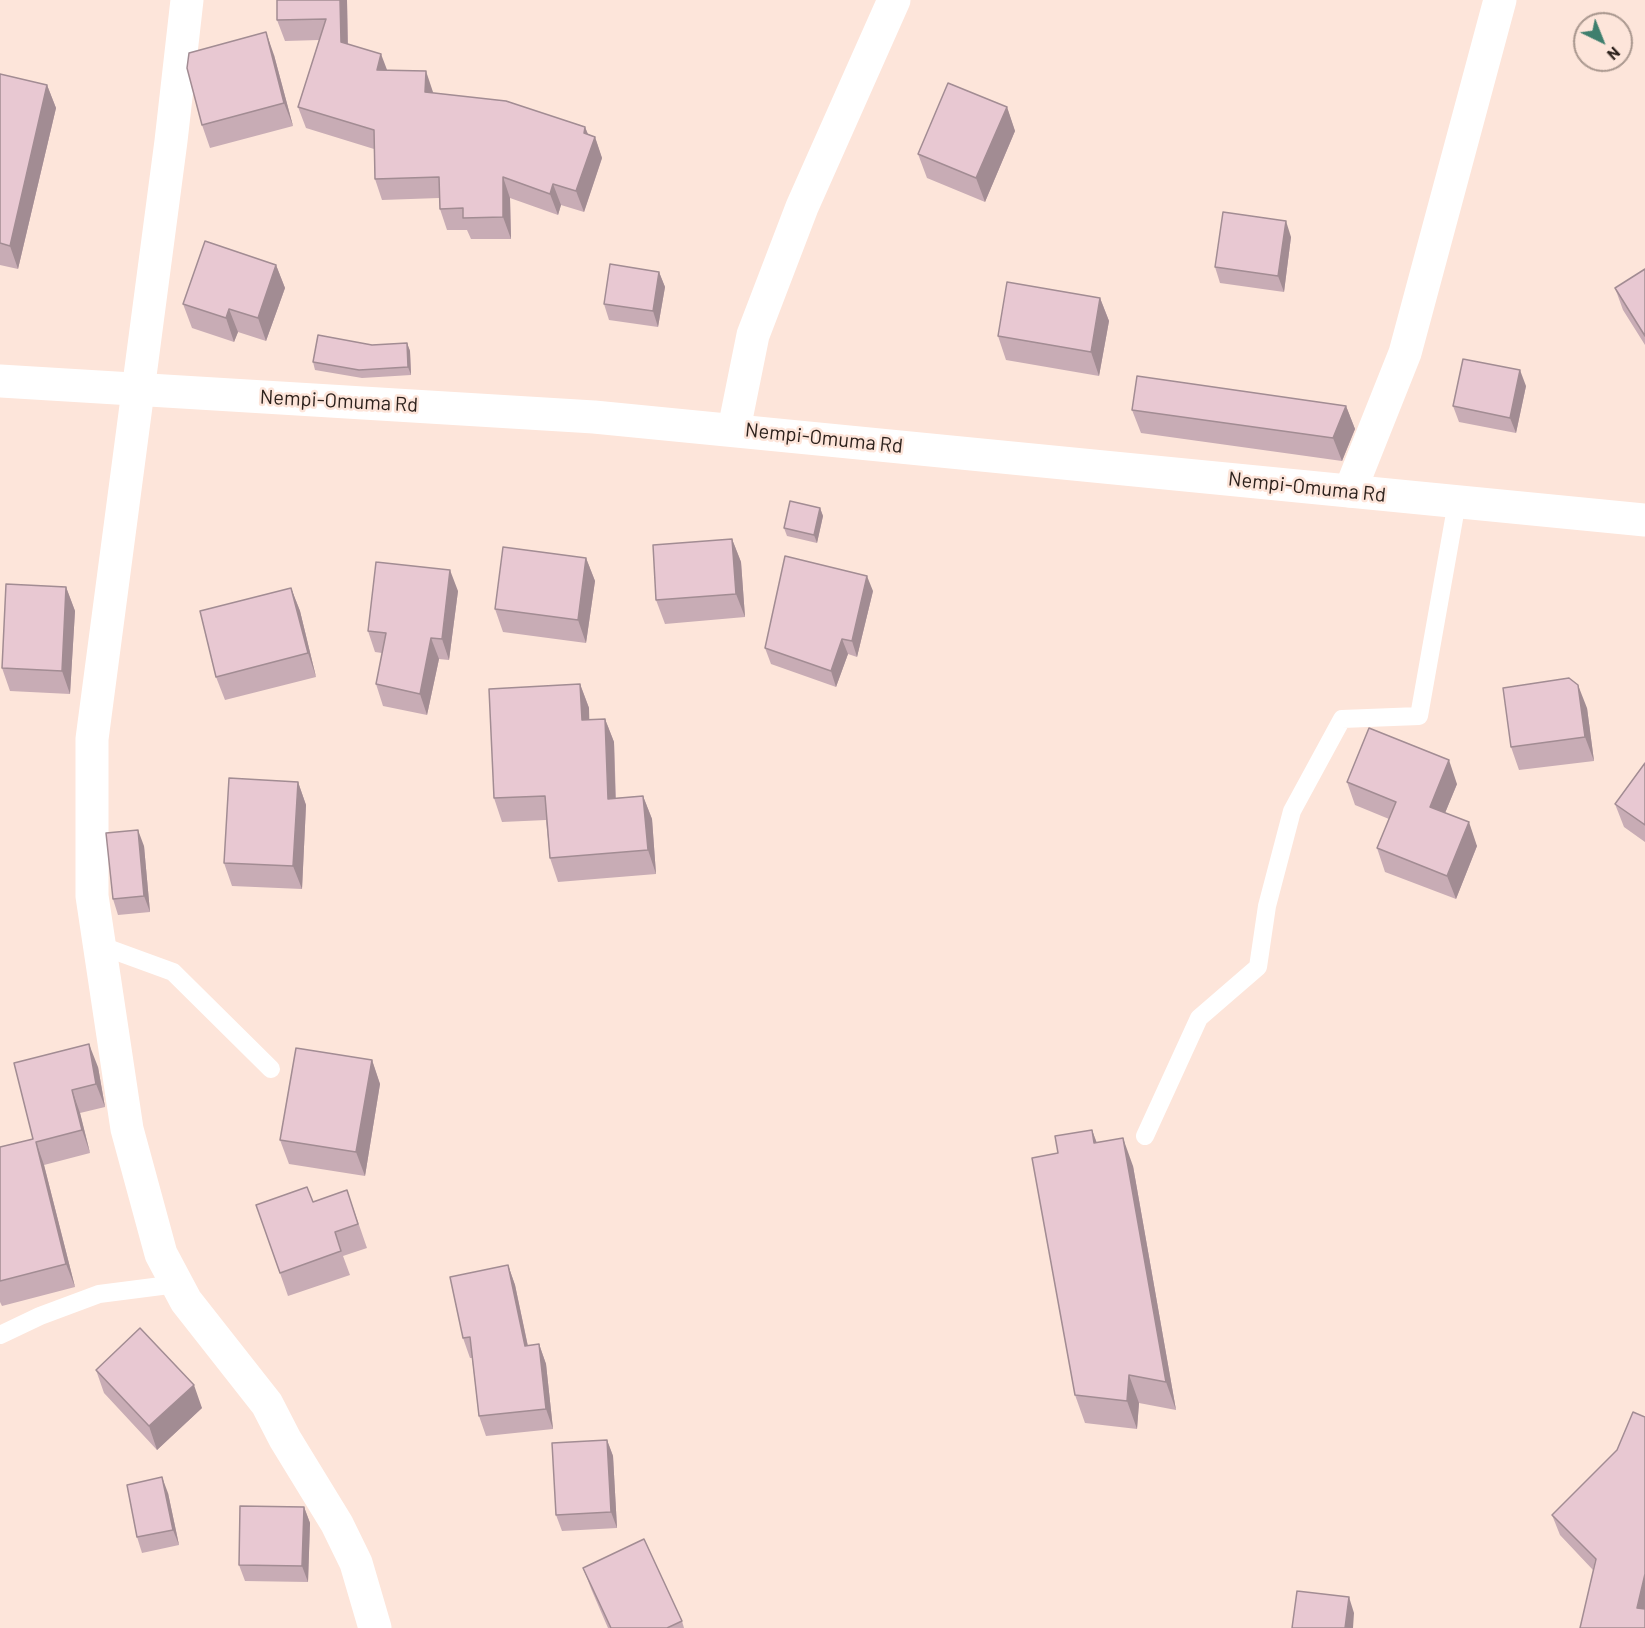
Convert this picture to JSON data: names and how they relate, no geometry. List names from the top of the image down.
{
  "streets": {
    "street": ["Nempi-Omuma Rd"]
  },
  "north": "bottom right"
}
